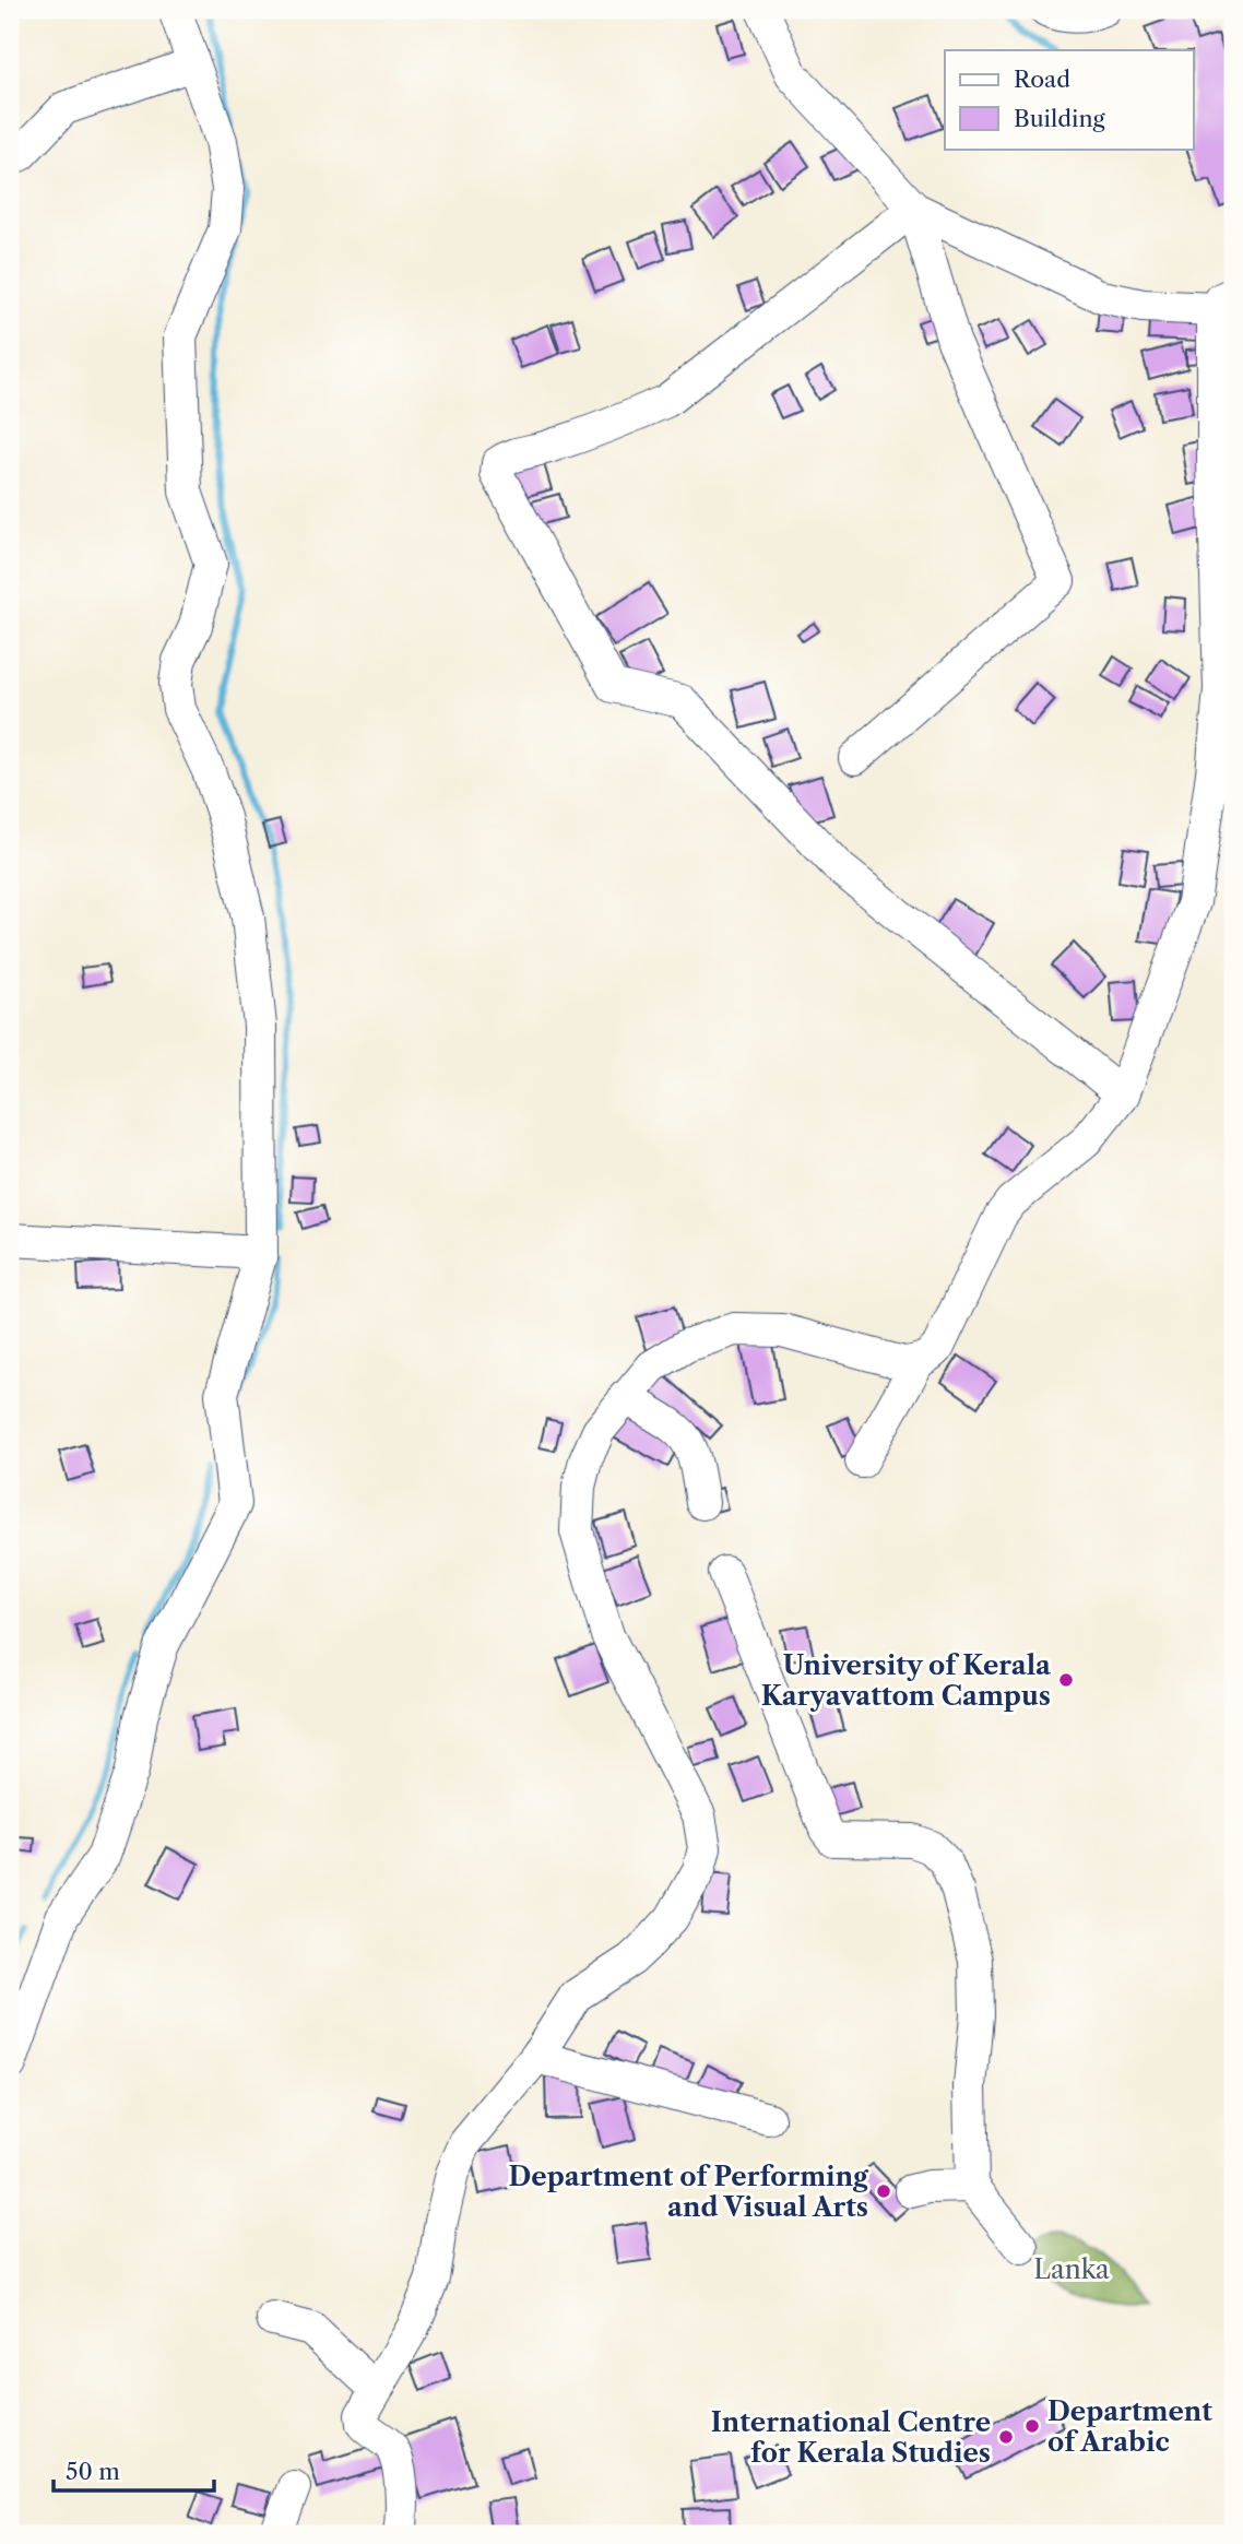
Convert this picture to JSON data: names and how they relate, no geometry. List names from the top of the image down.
{
  "parks": ["Lanka"],
  "places": [
    "University of Kerala Karyavattom Campus",
    "Department of Performing and Visual Arts",
    "Department of Arabic",
    "International Centre for Kerala Studies"
  ],
  "legend": ["Road", "Building"],
  "scale_bar": "50 m"
}
